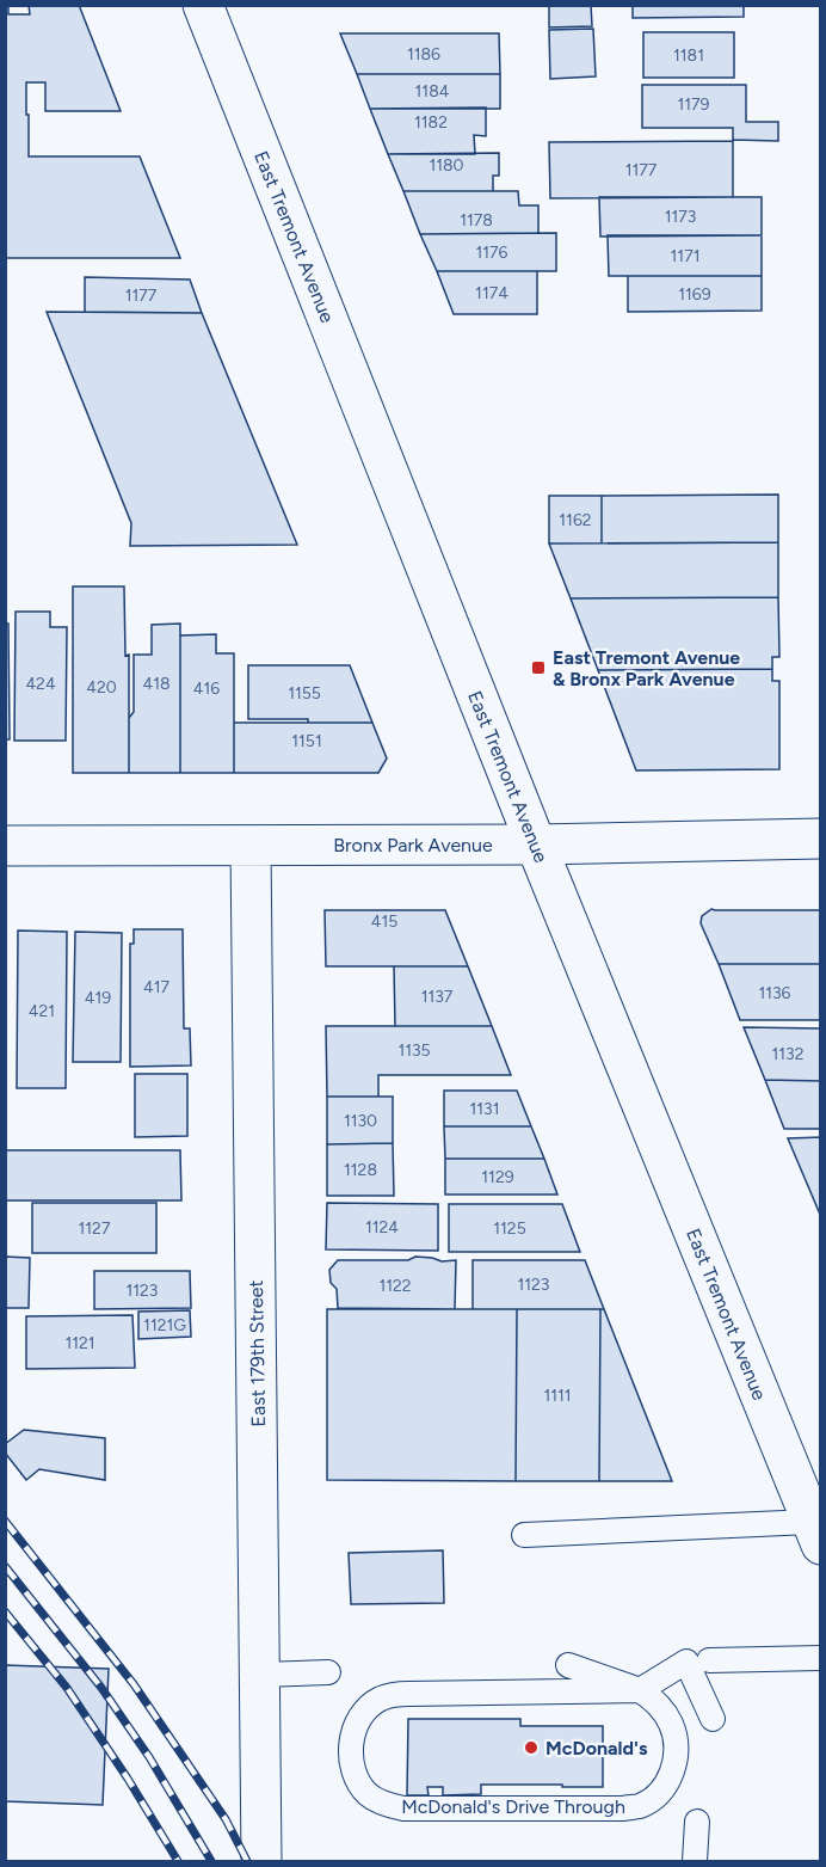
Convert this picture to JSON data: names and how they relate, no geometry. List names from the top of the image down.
{
  "streets": {
    "street": ["East Tremont Avenue", "Bronx Park Avenue", "East 179th Street"],
    "lane": ["McDonald's Drive Through"]
  },
  "crossings": [
    ["East Tremont Avenue", "Bronx Park Avenue"],
    ["Bronx Park Avenue", "East 179th Street"]
  ],
  "places": {
    "transit": ["East Tremont Avenue & Bronx Park Avenue"],
    "other": ["McDonald's"]
  },
  "house_numbers": [
    "1186",
    "1181",
    "1184",
    "1179",
    "1182",
    "1180",
    "1177",
    "1173",
    "1178",
    "1176",
    "1171",
    "1174",
    "1169",
    "1177",
    "1162",
    "424",
    "418",
    "420",
    "416",
    "1155",
    "1151",
    "415",
    "417",
    "1136",
    "1137",
    "419",
    "421",
    "1135",
    "1132",
    "1131",
    "1130",
    "1128",
    "1129",
    "1124",
    "1127",
    "1125",
    "1123",
    "1122",
    "1123",
    "1121G",
    "1121",
    "1111"
  ]
}
